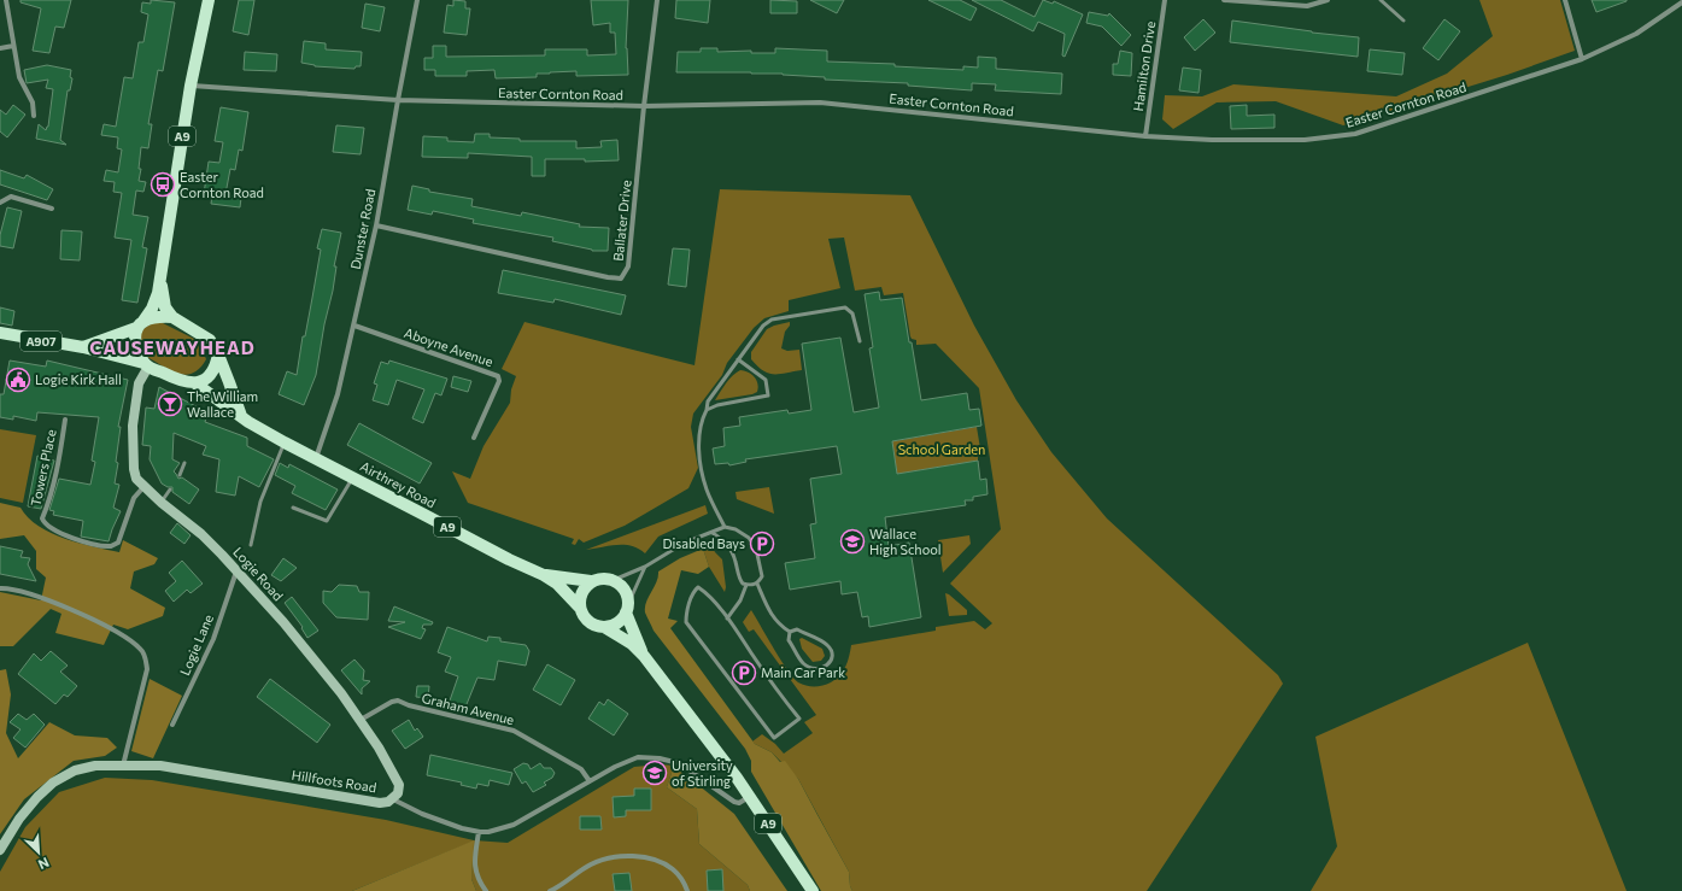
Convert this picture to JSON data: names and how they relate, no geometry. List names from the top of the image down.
{
  "streets": {
    "main road": [
      "A9",
      "A907",
      "Airthrey Road",
      "Logie Road",
      "Hillfoots Road"
    ],
    "street": [
      "Hamilton Drive",
      "Easter Cornton Road",
      "Ballater Drive",
      "Dunster Road",
      "Aboyne Avenue",
      "Towers Place",
      "Logie Lane",
      "Graham Avenue"
    ]
  },
  "crossings": [
    ["Hamilton Drive", "Easter Cornton Road"],
    ["Easter Cornton Road", "A9"],
    ["Easter Cornton Road", "Ballater Drive"],
    ["Easter Cornton Road", "Dunster Road"],
    ["A9", "A907"],
    ["A9", "Airthrey Road"],
    ["A9", "Logie Road"],
    ["A9", "Hillfoots Road"],
    ["Ballater Drive", "Dunster Road"],
    ["Dunster Road", "Aboyne Avenue"],
    ["Dunster Road", "Airthrey Road"],
    ["A907", "Airthrey Road"],
    ["A907", "Logie Road"],
    ["Towers Place", "Logie Road"],
    ["Airthrey Road", "Logie Road"],
    ["Logie Road", "Logie Lane"],
    ["Logie Road", "Graham Avenue"],
    ["Logie Road", "Hillfoots Road"],
    ["Graham Avenue", "Hillfoots Road"]
  ],
  "districts": ["CAUSEWAYHEAD"],
  "parks": ["School Garden"],
  "places": {
    "bus stop": ["Easter Cornton Road"],
    "public building": ["Logie Kirk Hall"],
    "bar": ["The William Wallace"],
    "school or university": ["Wallace High School", "University of Stirling"],
    "parking": ["Disabled Bays", "Main Car Park"]
  },
  "north": "bottom right"
}
